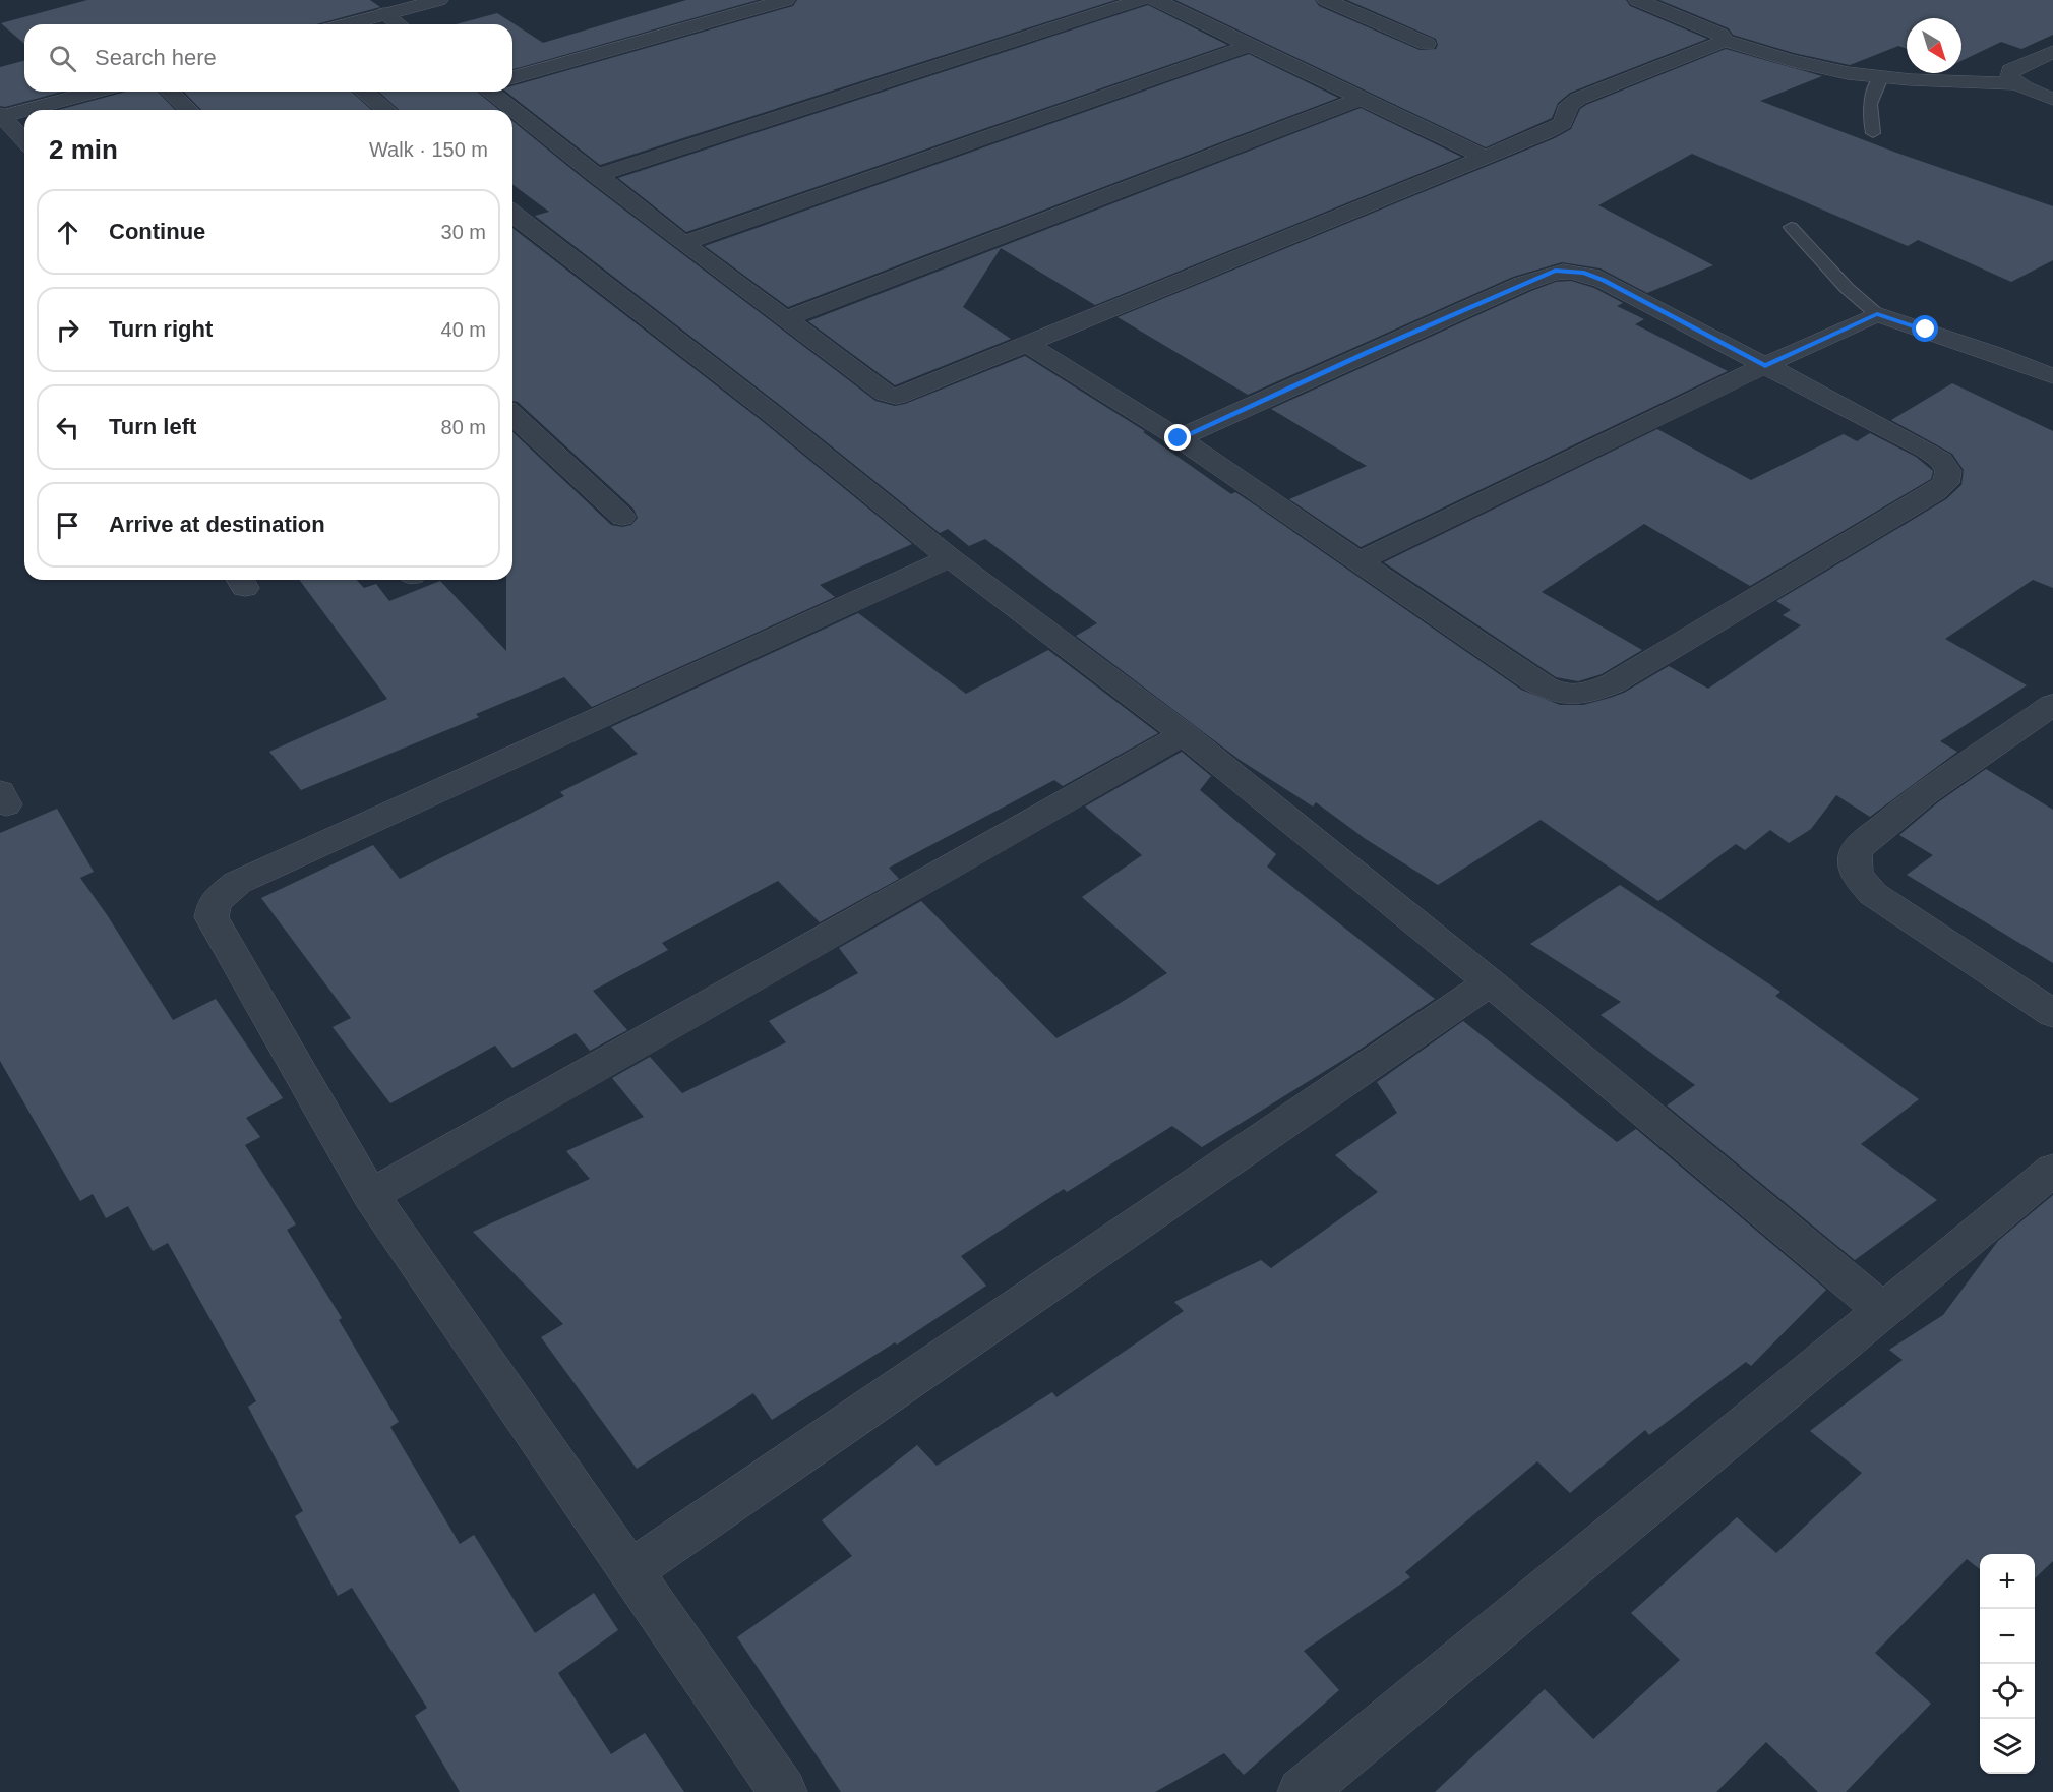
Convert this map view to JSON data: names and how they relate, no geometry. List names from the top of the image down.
{
  "north": "bottom right",
  "page": {
    "search": "Search here",
    "heading": ["2 min", "Walk · 150 m"],
    "list": [
      ["Continue", "30 m"],
      ["Turn right", "40 m"],
      ["Turn left", "80 m"],
      "Arrive at destination"
    ],
    "map_buttons": ["+", "−"]
  }
}
